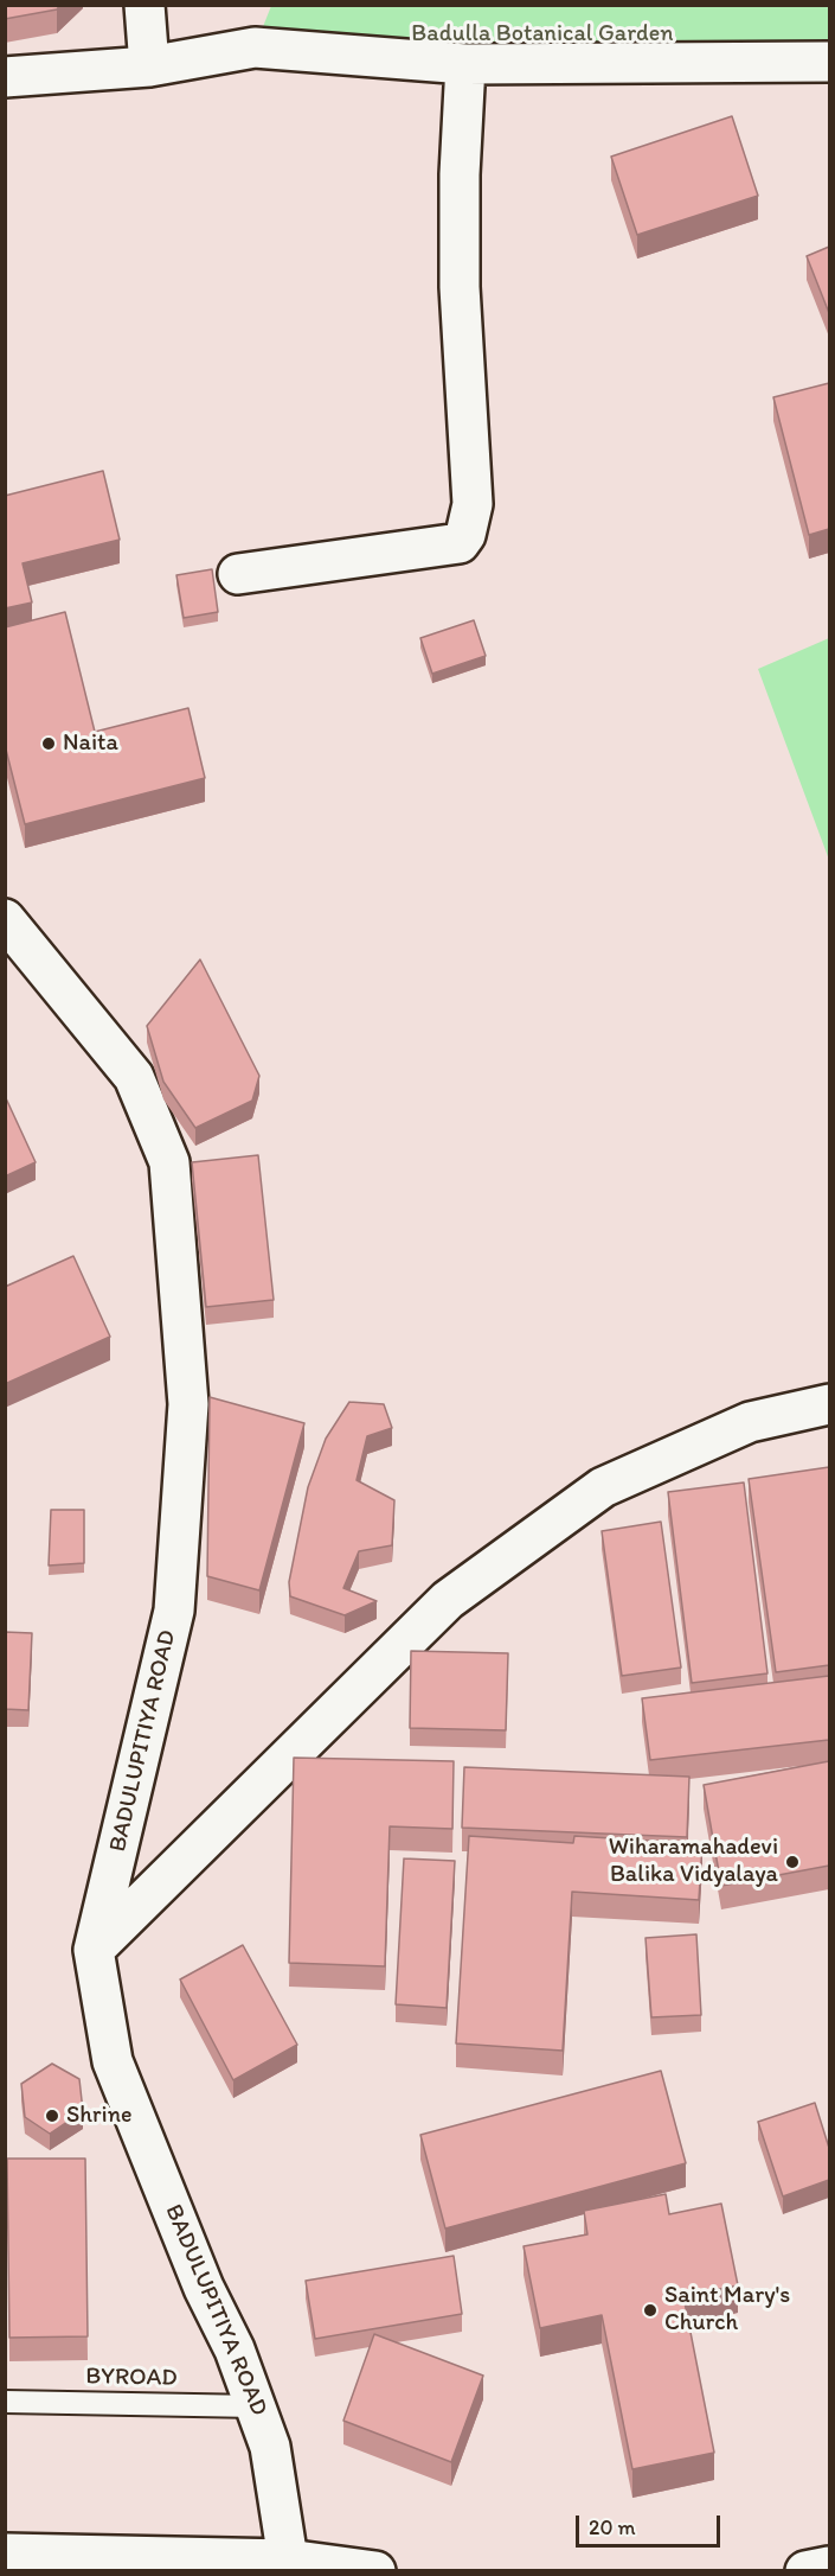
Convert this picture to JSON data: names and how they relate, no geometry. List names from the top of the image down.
{
  "streets": {
    "street": ["BADULUPITIYA ROAD"],
    "lane": ["BYROAD"]
  },
  "crossings": [
    ["BADULUPITIYA ROAD", "BYROAD"]
  ],
  "parks": ["Badulla Botanical Garden"],
  "places": [
    "Naita",
    "Wiharamahadevi Balika Vidyalaya",
    "Shrine",
    "Saint Mary's Church"
  ],
  "scale_bar": "20 m"
}
